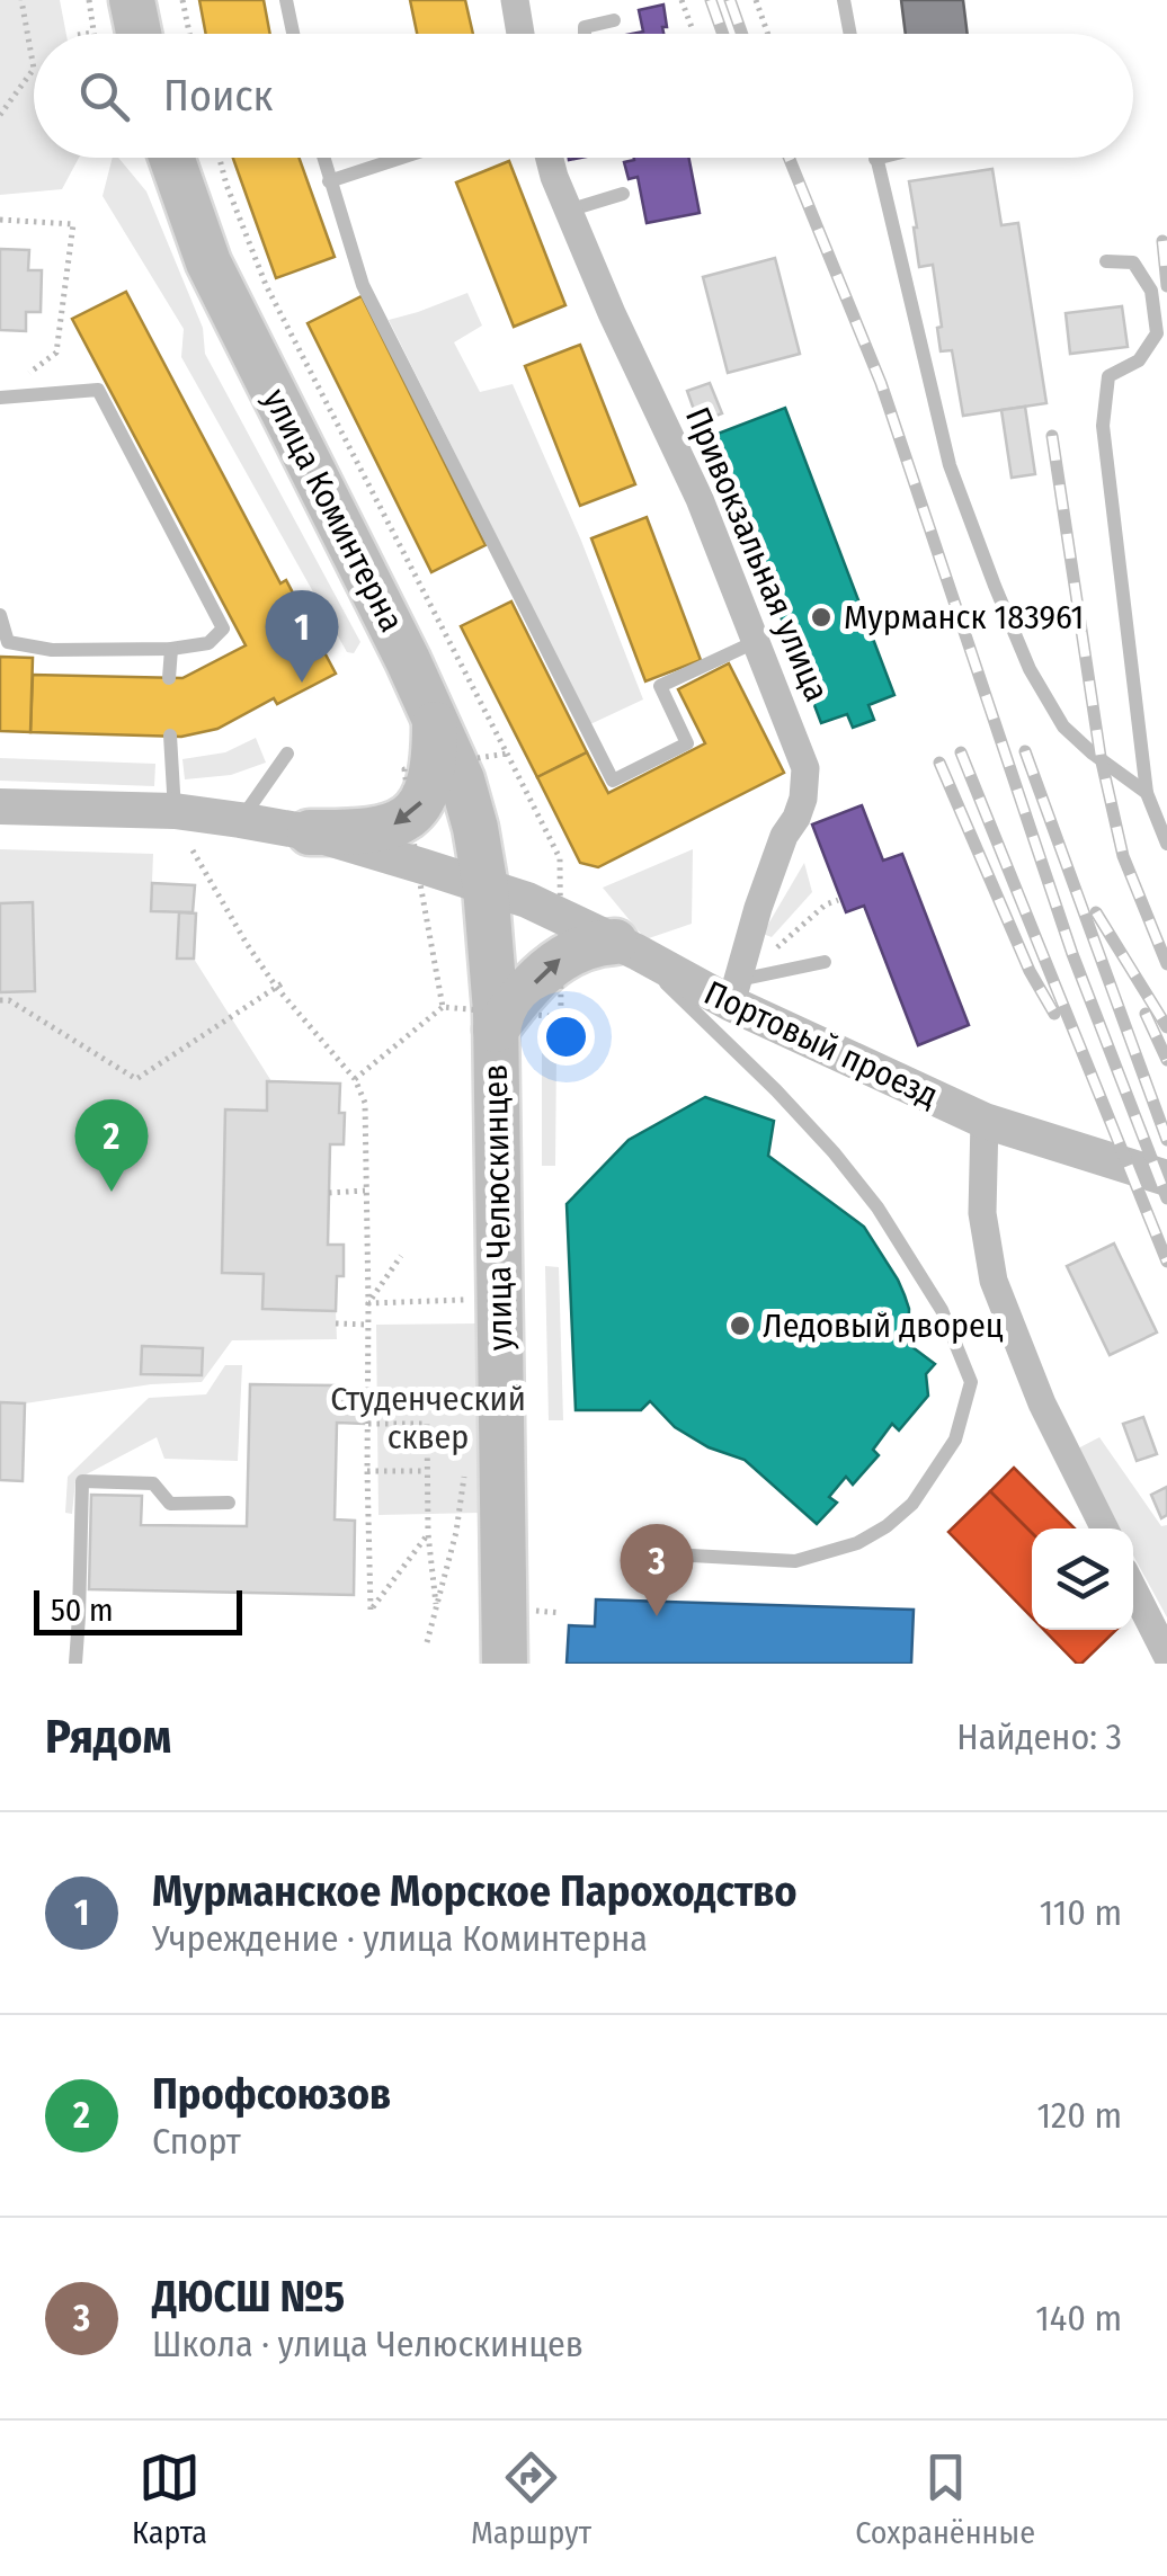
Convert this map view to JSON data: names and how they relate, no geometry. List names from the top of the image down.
{
  "streets": {
    "main road": ["улица Коминтерна", "улица Челюскинцев"],
    "street": ["Привокзальная улица", "Портовый проезд"]
  },
  "crossings": [
    ["улица Коминтерна", "Портовый проезд"],
    ["улица Коминтерна", "улица Челюскинцев"],
    ["Привокзальная улица", "Портовый проезд"],
    ["Портовый проезд", "улица Челюскинцев"]
  ],
  "parks": ["Студенческий сквер"],
  "places": ["Мурманск 183961", "Ледовый дворец"],
  "scale_bar": "50 m",
  "page": {
    "search": "Поиск",
    "pins": ["1", "2", "3"],
    "scale": "50 m",
    "heading": ["Рядом", "Найдено: 3"],
    "list": [
      {
        "mark": "1",
        "name": "Мурманское Морское Пароходство",
        "note": "Учреждение · улица Коминтерна",
        "value": "110 m"
      },
      {
        "mark": "2",
        "name": "Профсоюзов",
        "note": "Спорт",
        "value": "120 m"
      },
      {
        "mark": "3",
        "name": "ДЮСШ №5",
        "note": "Школа · улица Челюскинцев",
        "value": "140 m"
      }
    ],
    "nav": ["Карта", "Маршрут", "Сохранённые"]
  }
}
